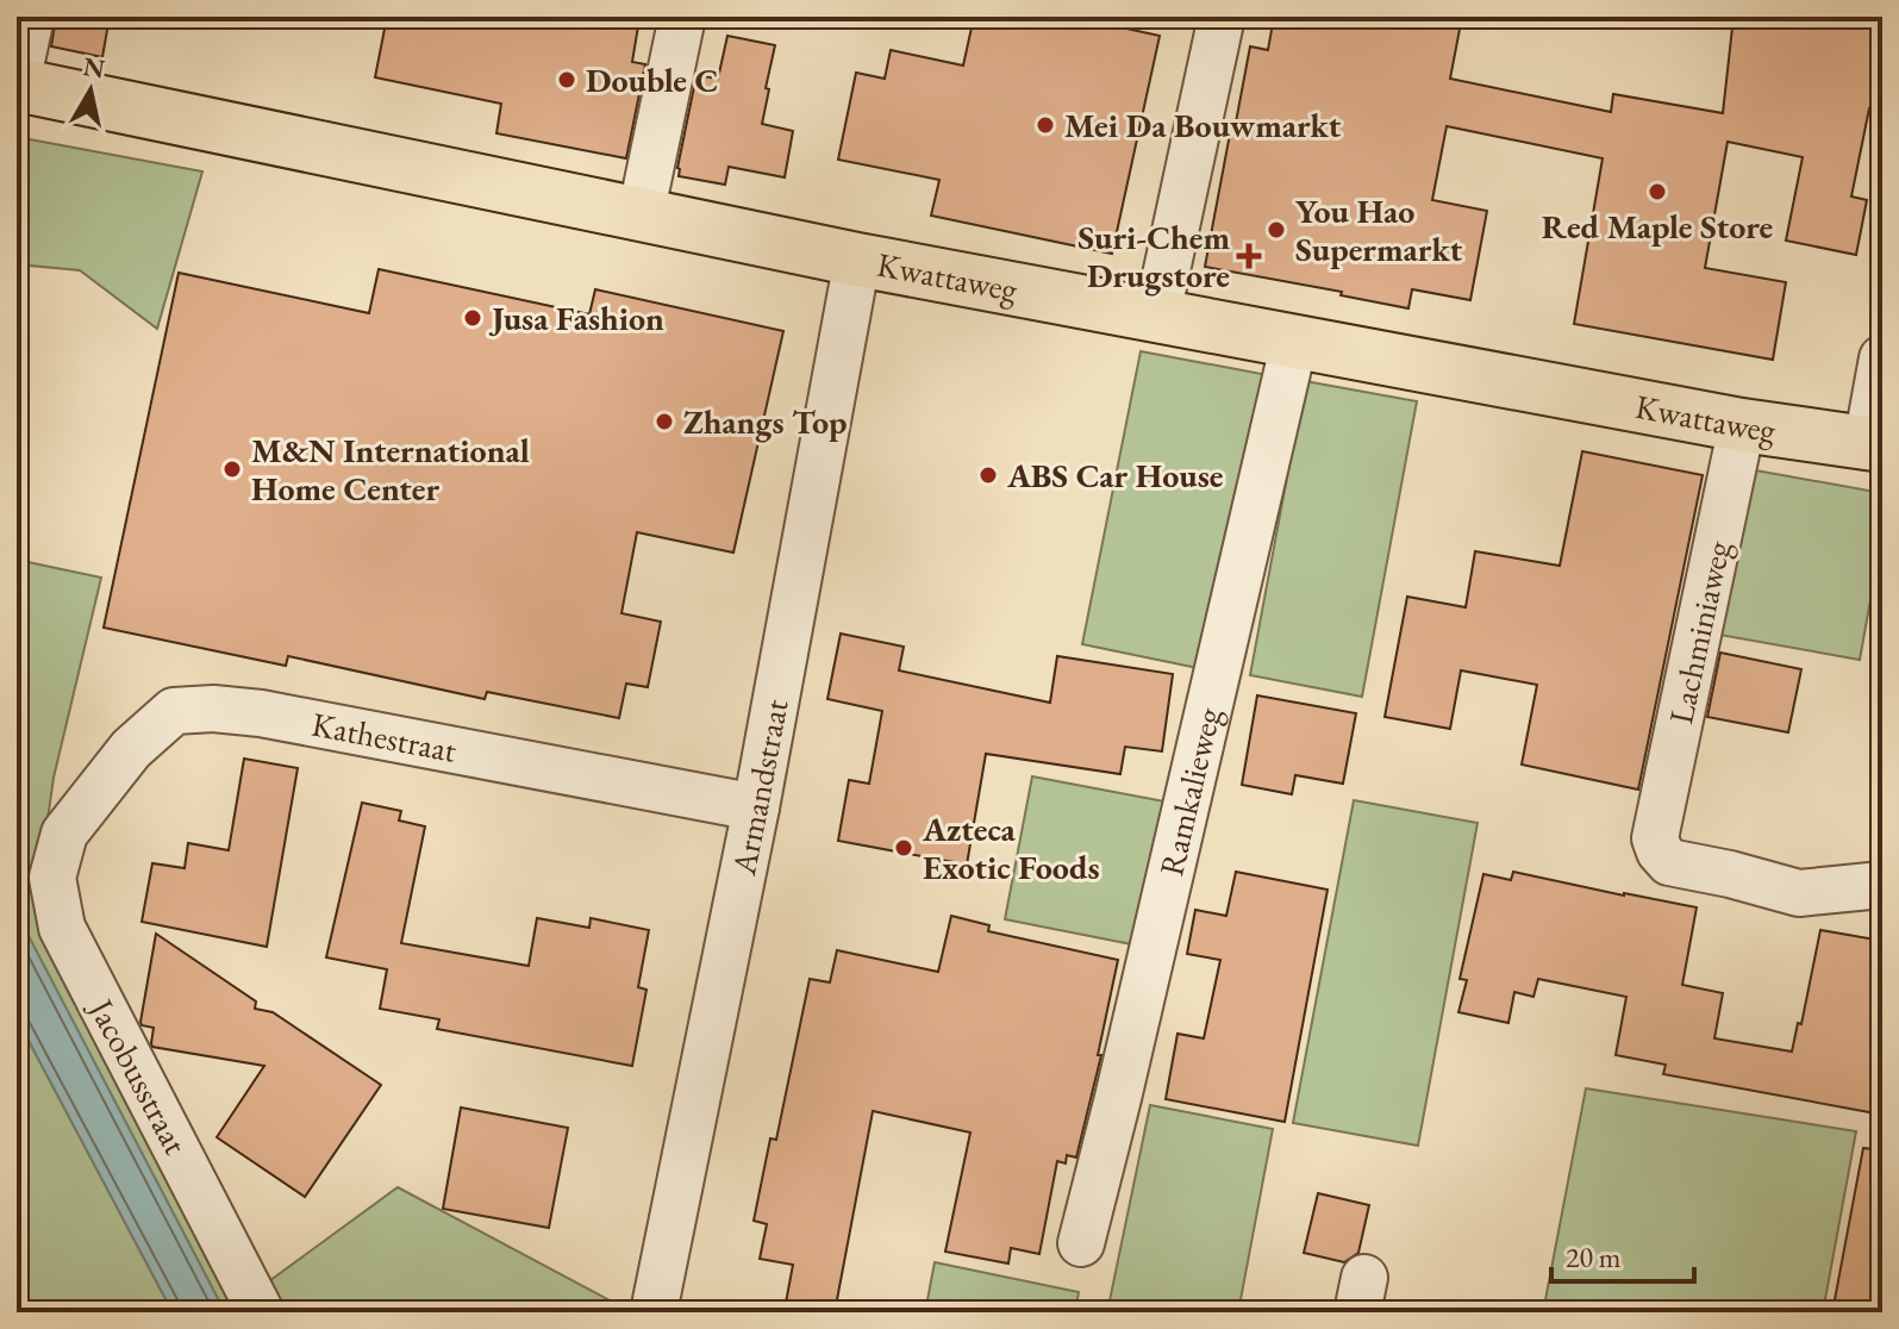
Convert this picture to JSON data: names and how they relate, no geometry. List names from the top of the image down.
{
  "streets": {
    "main road": ["Kwattaweg"],
    "street": [
      "Lachminiaweg",
      "Kathestraat",
      "Armandstraat",
      "Ramkalieweg",
      "Jacobusstraat"
    ]
  },
  "crossings": [
    ["Kwattaweg", "Lachminiaweg"],
    ["Kwattaweg", "Armandstraat"],
    ["Kwattaweg", "Ramkalieweg"],
    ["Kathestraat", "Armandstraat"],
    ["Kathestraat", "Jacobusstraat"]
  ],
  "places": {
    "other": [
      "Double C",
      "Mei Da Bouwmarkt",
      "Red Maple Store",
      "You Hao Supermarkt",
      "Jusa Fashion",
      "Zhangs Top",
      "M&N International Home Center",
      "ABS Car House",
      "Azteca Exotic Foods"
    ],
    "health": ["Suri-Chem Drugstore"]
  },
  "scale_bar": "20 m",
  "north": "top"
}
